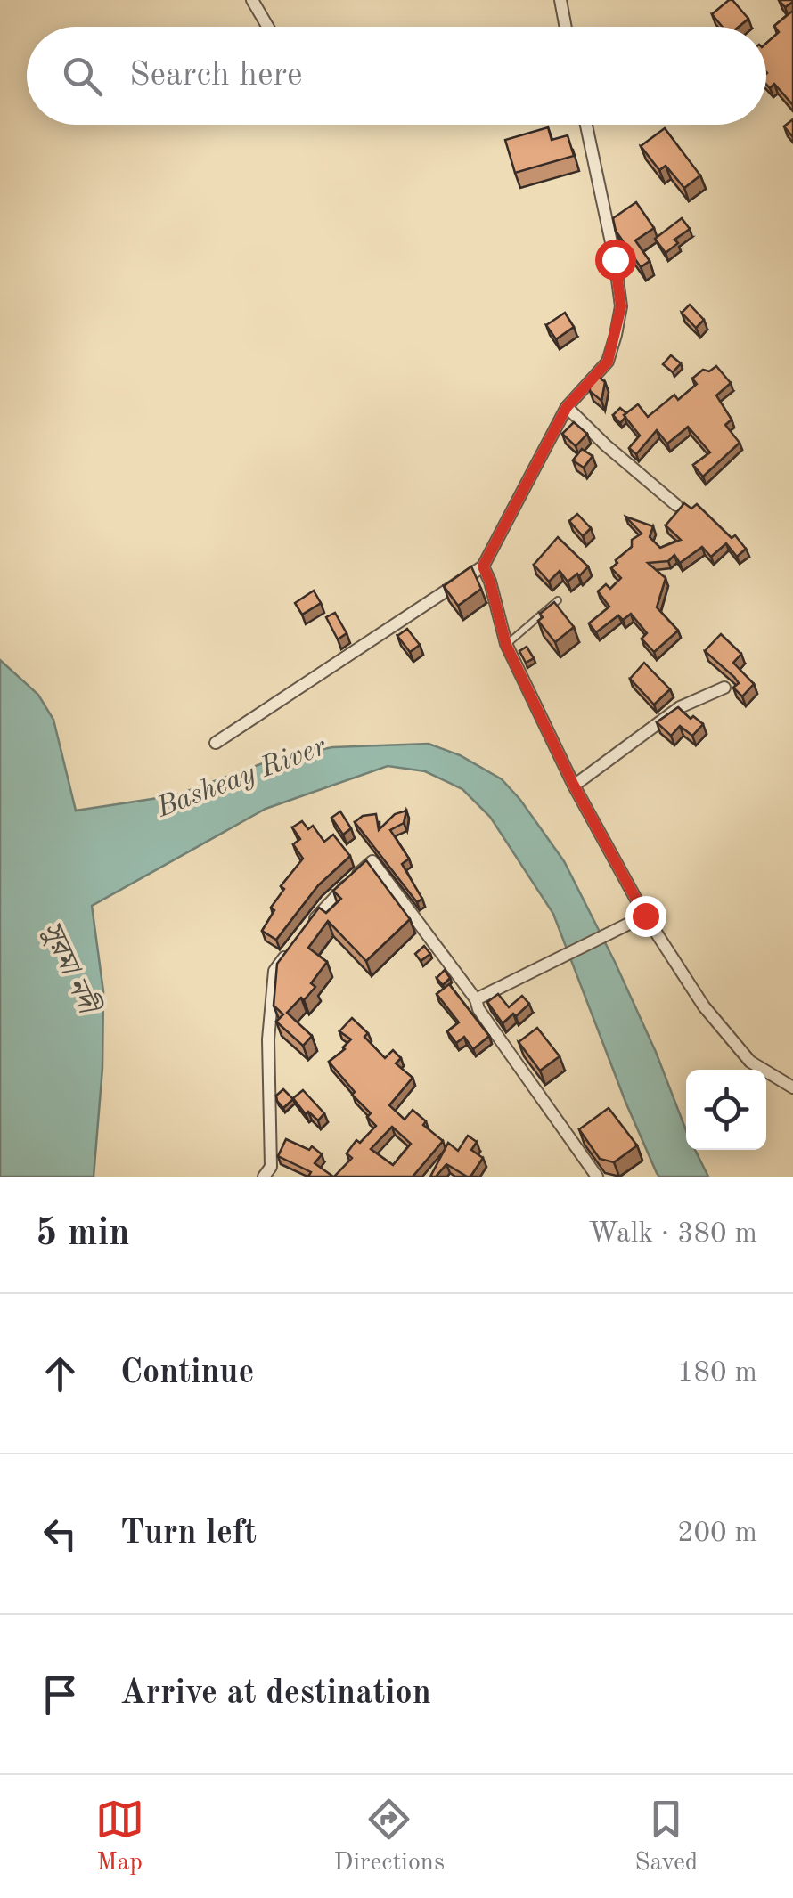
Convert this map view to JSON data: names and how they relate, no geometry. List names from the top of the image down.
{
  "water": ["Basheay River", "সুরমা নদী"],
  "page": {
    "search": "Search here",
    "heading": ["5 min", "Walk · 380 m"],
    "list": [
      ["Continue", "180 m"],
      ["Turn left", "200 m"],
      "Arrive at destination"
    ],
    "nav": ["Map", "Directions", "Saved"]
  }
}
